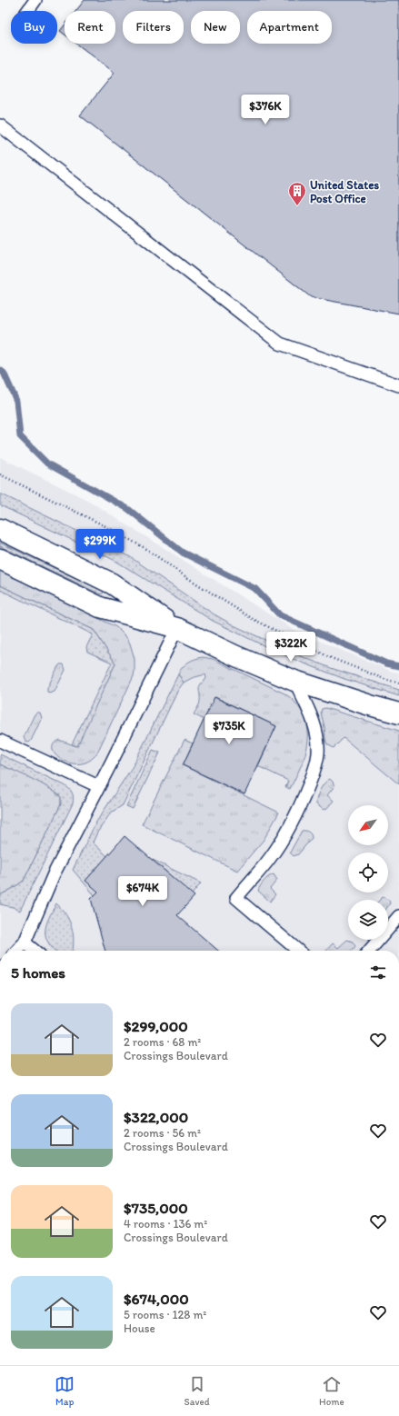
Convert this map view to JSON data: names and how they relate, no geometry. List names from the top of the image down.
{
  "places": {
    "building": ["United States Post Office"]
  },
  "north": "bottom left",
  "page": {
    "chip": [
      "Buy",
      "Rent",
      "Filters",
      "New",
      "Apartment"
    ],
    "price": [
      "$376K",
      "$299K",
      "$322K",
      "$735K",
      "$674K"
    ],
    "heading": "5 homes",
    "list": [
      {
        "name": "$299,000",
        "note": "2 rooms · 68 m² · Crossings Boulevard"
      },
      {
        "name": "$322,000",
        "note": "2 rooms · 56 m² · Crossings Boulevard"
      },
      {
        "name": "$735,000",
        "note": "4 rooms · 136 m² · Crossings Boulevard"
      },
      {
        "name": "$674,000",
        "note": "5 rooms · 128 m² · House"
      }
    ],
    "tabs": ["Map", "Saved", "Home"]
  }
}
